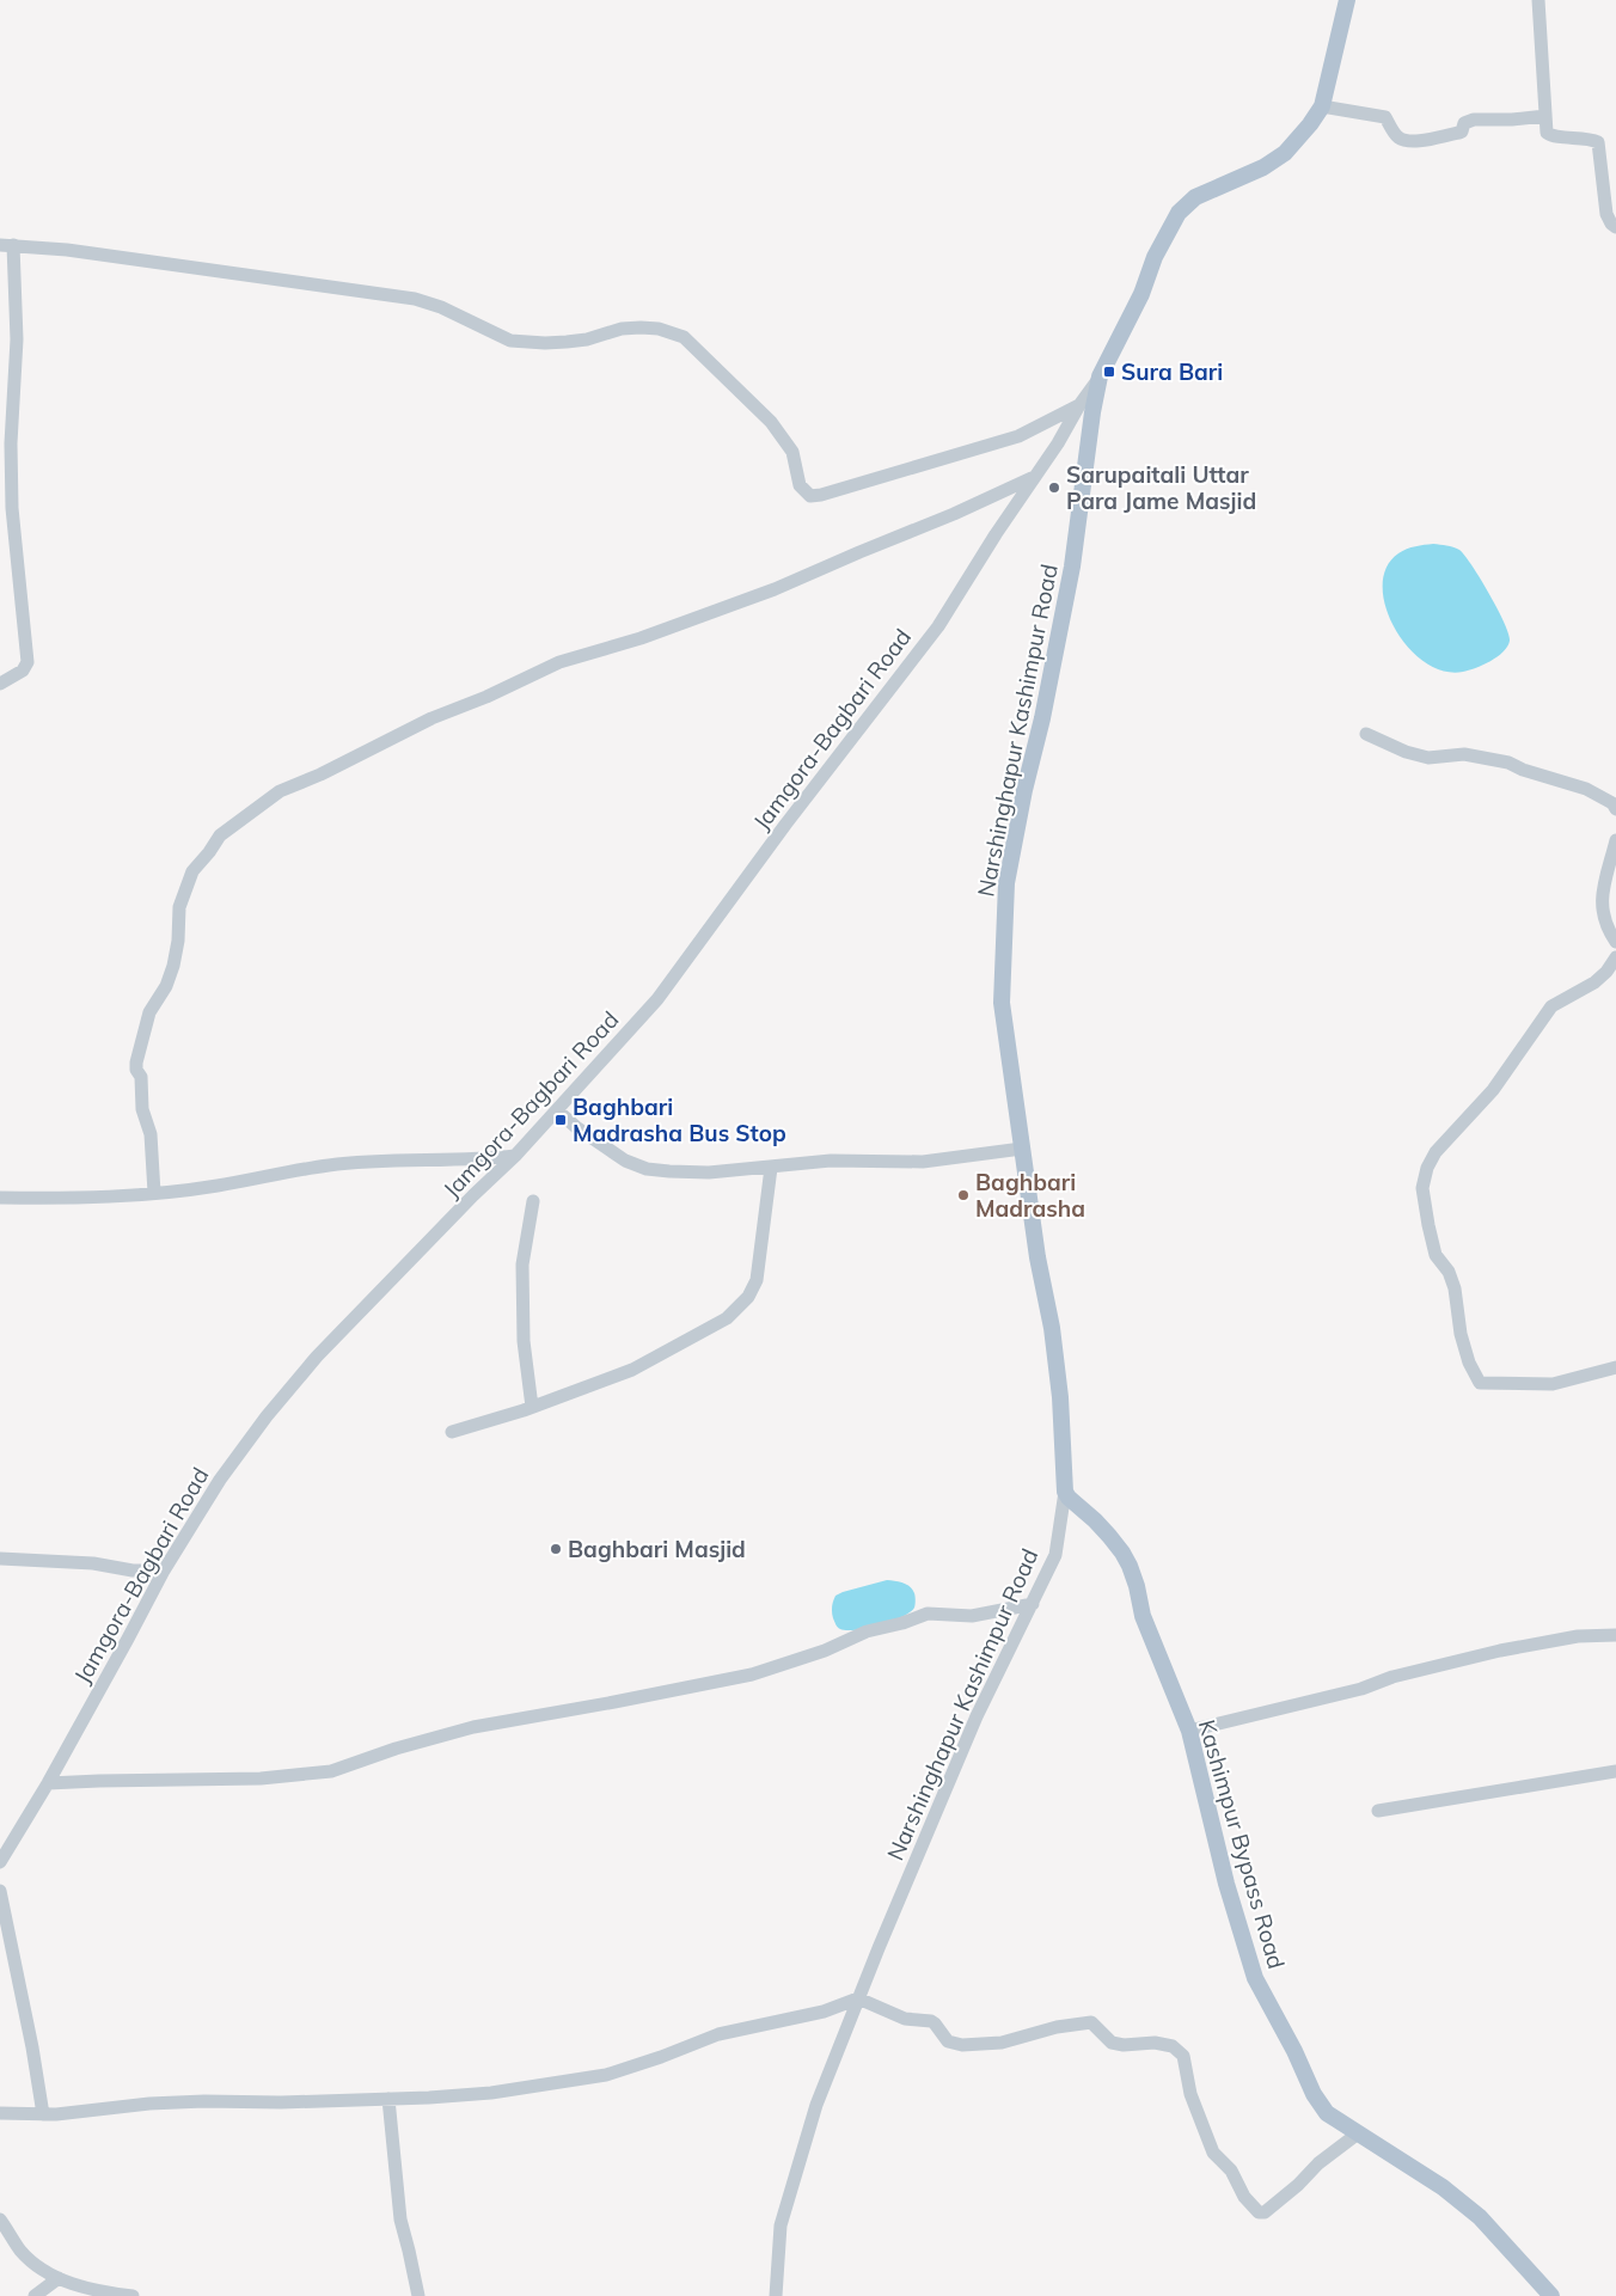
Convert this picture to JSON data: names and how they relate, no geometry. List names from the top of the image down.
{
  "streets": {
    "main road": ["Narshinghapur Kashimpur Road", "Kashimpur Bypass Road"],
    "street": ["Jamgora-Bagbari Road"]
  },
  "crossings": [
    ["Jamgora-Bagbari Road", "Narshinghapur Kashimpur Road"],
    ["Narshinghapur Kashimpur Road", "Kashimpur Bypass Road"]
  ],
  "places": {
    "transit": ["Sura Bari", "Baghbari Madrasha Bus Stop"],
    "other": ["Sarupaitali Uttar Para Jame Masjid", "Baghbari Madrasha", "Baghbari Masjid"]
  }
}
